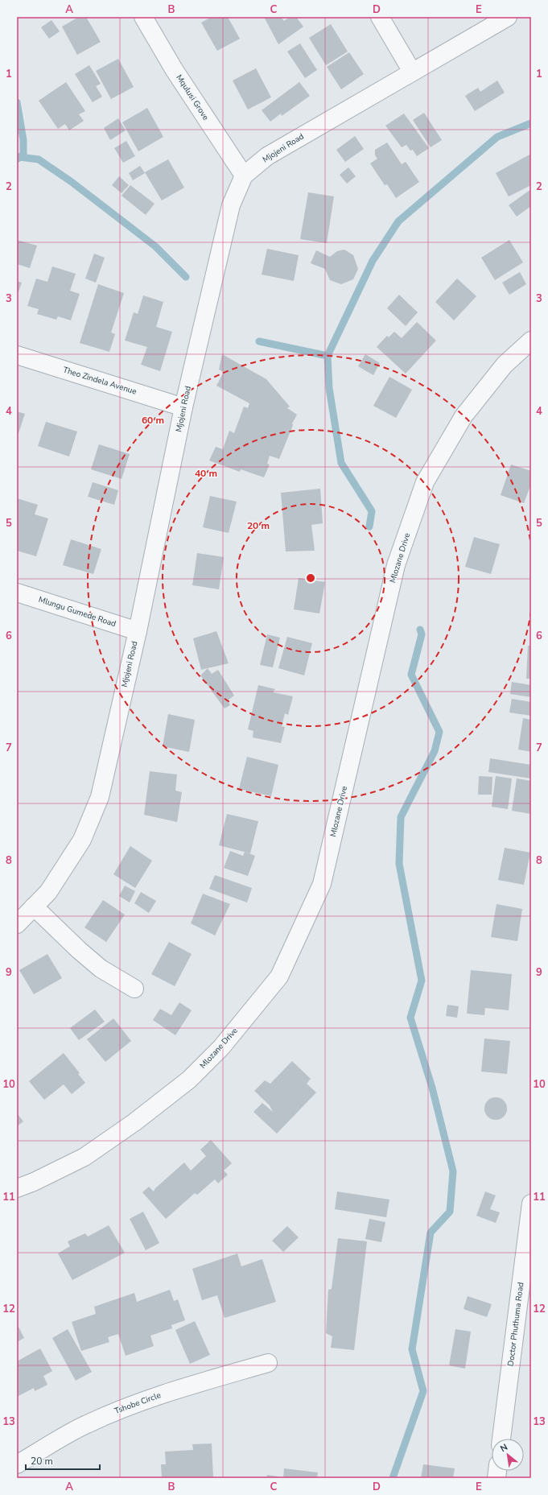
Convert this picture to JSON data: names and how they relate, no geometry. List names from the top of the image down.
{
  "streets": {
    "street": [
      "Mqulusi Grove",
      "Mjojeni Road",
      "Theo Zindela Avenue",
      "Mlozane Drive",
      "Mlungu Gumede Road",
      "Doctor Phuthuma Road",
      "Tshobe Circle"
    ]
  },
  "crossings": [
    ["Mqulusi Grove", "Mjojeni Road"],
    ["Mjojeni Road", "Theo Zindela Avenue"],
    ["Mjojeni Road", "Mlungu Gumede Road"]
  ],
  "scale_bar": "20 m",
  "north": "top left",
  "grid": {
    "columns": [
      "A",
      "B",
      "C",
      "D",
      "E"
    ],
    "rows": [
      "1",
      "2",
      "3",
      "4",
      "5",
      "6",
      "7",
      "8",
      "9",
      "10",
      "11",
      "12",
      "13"
    ]
  },
  "rings": ["60 m", "40 m", "20 m"]
}
